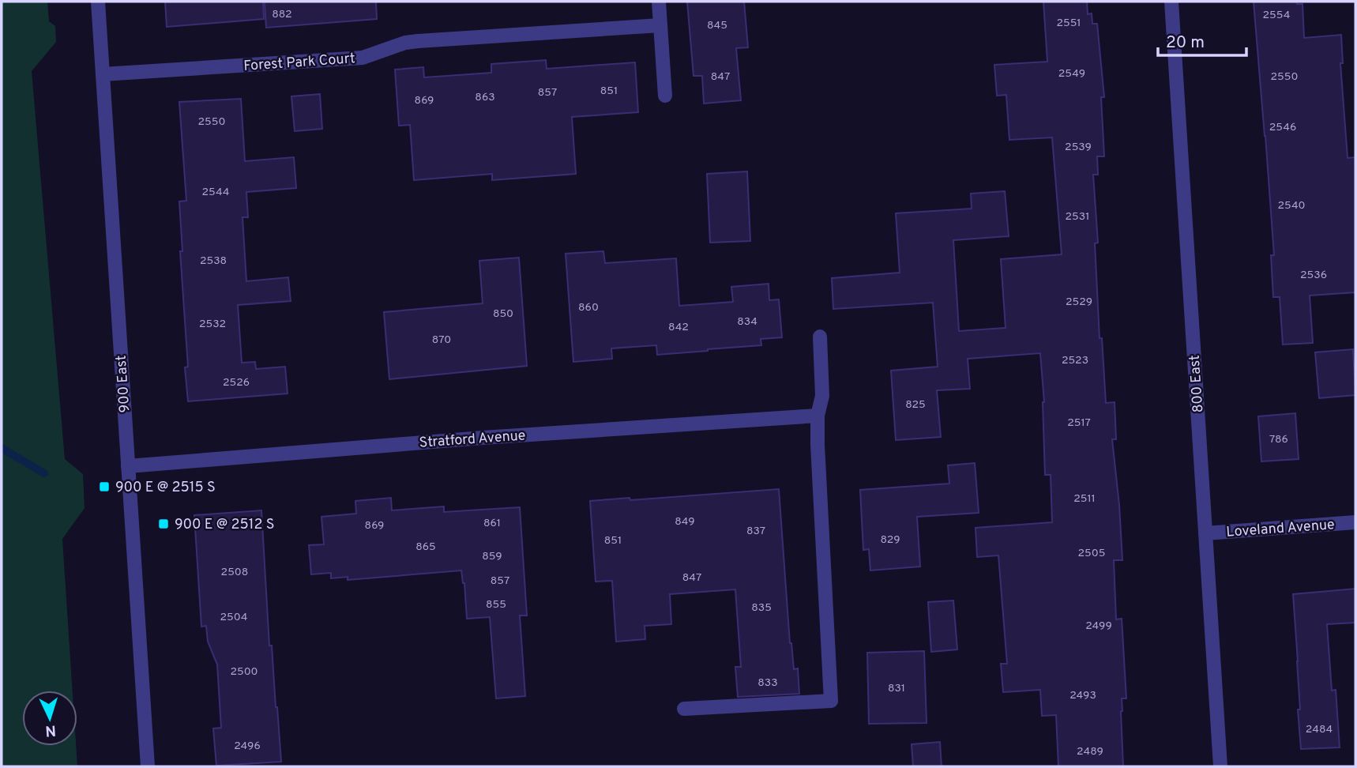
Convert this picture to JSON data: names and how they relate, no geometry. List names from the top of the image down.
{
  "streets": {
    "street": [
      "Forest Park Court",
      "900 East",
      "800 East",
      "Stratford Avenue",
      "Loveland Avenue"
    ]
  },
  "crossings": [
    ["Forest Park Court", "900 East"],
    ["900 East", "Stratford Avenue"],
    ["800 East", "Loveland Avenue"]
  ],
  "places": {
    "transit": ["900 E @ 2515 S", "900 E @ 2512 S"]
  },
  "house_numbers": [
    "882",
    "2554",
    "2551",
    "845",
    "2549",
    "847",
    "2550",
    "851",
    "857",
    "863",
    "869",
    "2550",
    "2546",
    "2539",
    "2544",
    "2540",
    "2531",
    "2538",
    "2536",
    "2529",
    "860",
    "850",
    "834",
    "2532",
    "842",
    "870",
    "2523",
    "2526",
    "825",
    "2517",
    "786",
    "2511",
    "849",
    "861",
    "869",
    "837",
    "829",
    "851",
    "865",
    "2505",
    "859",
    "2508",
    "847",
    "857",
    "855",
    "835",
    "2504",
    "2499",
    "2500",
    "833",
    "831",
    "2493",
    "2484",
    "2496",
    "2489"
  ],
  "scale_bar": "20 m",
  "north": "bottom"
}
